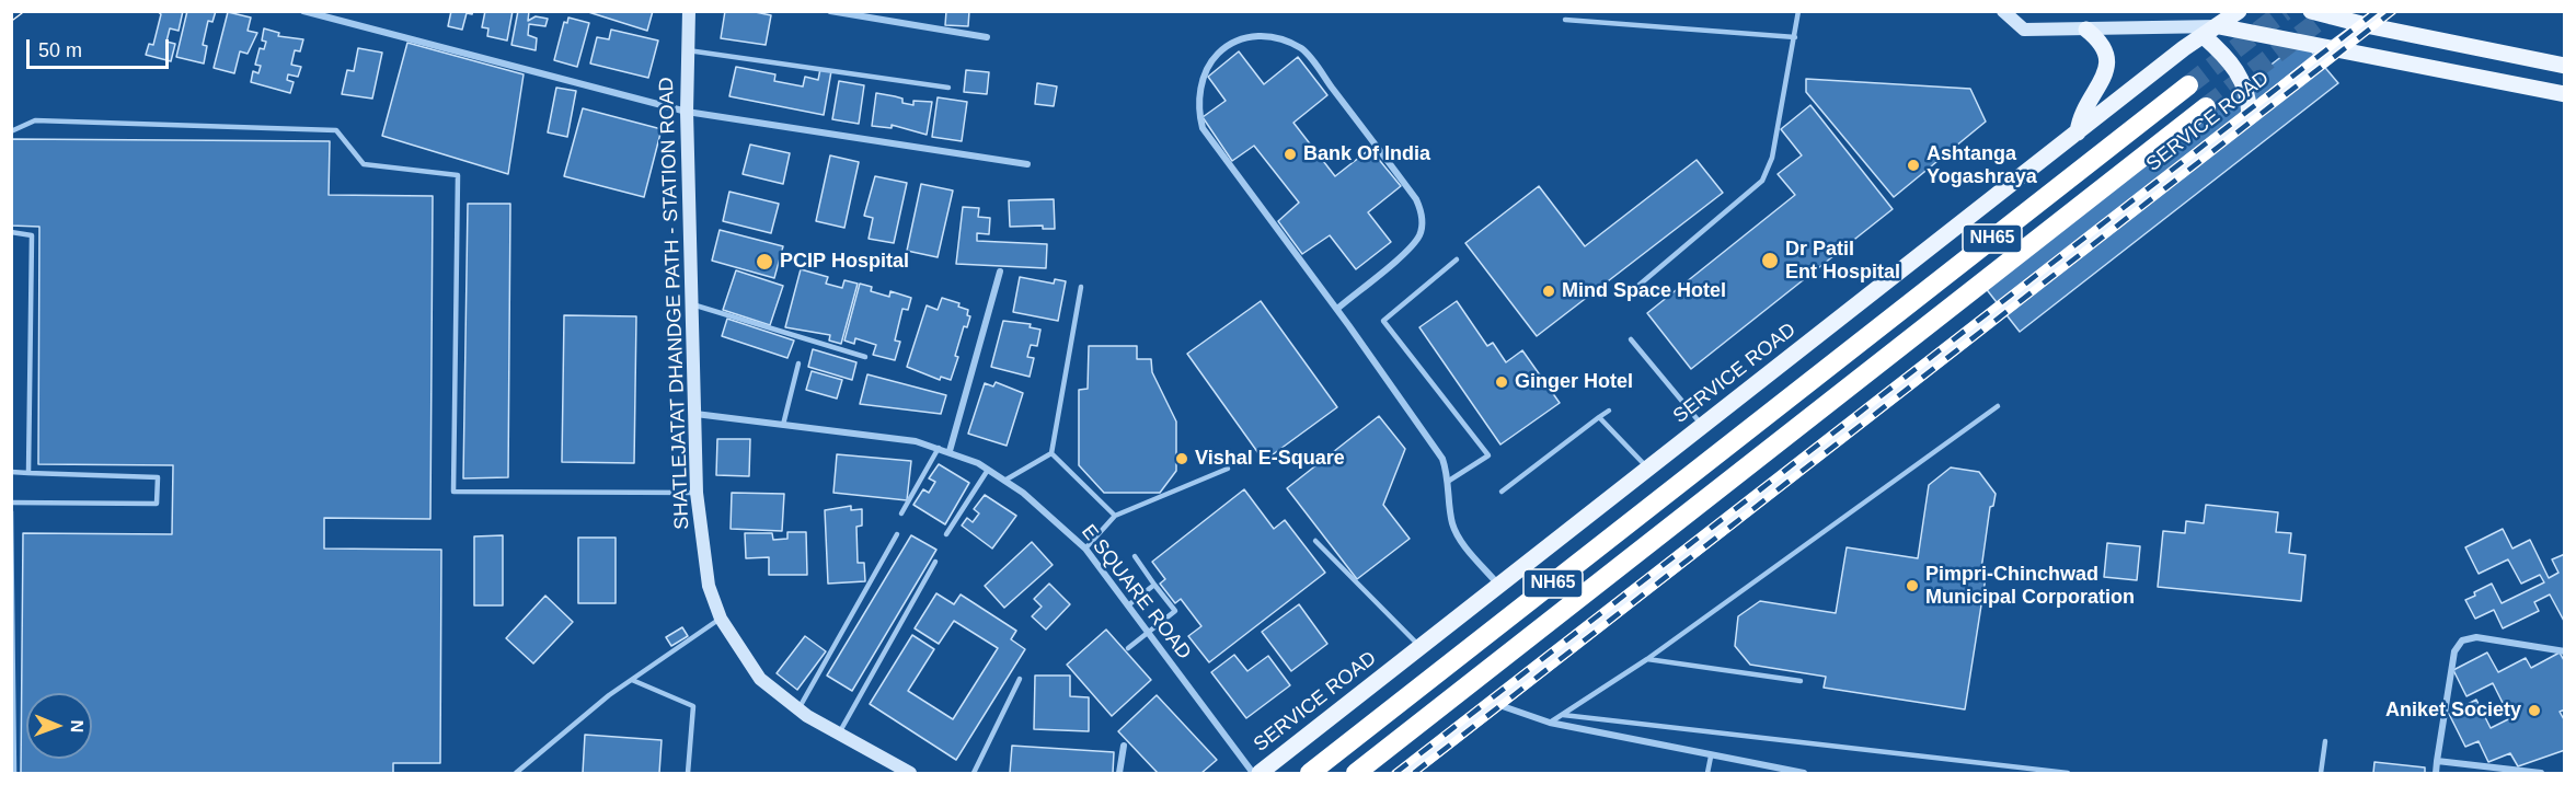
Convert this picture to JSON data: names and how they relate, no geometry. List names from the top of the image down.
{
  "streets": {
    "highway": ["NH65"],
    "main road": ["SERVICE ROAD", "SHATLEJATAT DHANDGE PATH - STATION ROAD"],
    "street": ["E SQUARE ROAD"]
  },
  "crossings": [
    ["SHATLEJATAT DHANDGE PATH - STATION ROAD", "E SQUARE ROAD"]
  ],
  "places": [
    "Bank Of India",
    "Ashtanga Yogashraya",
    "Dr Patil Ent Hospital",
    "PCIP Hospital",
    "Mind Space Hotel",
    "Ginger Hotel",
    "Vishal E-Square",
    "Pimpri-Chinchwad Municipal Corporation",
    "Aniket Society"
  ],
  "scale_bar": "50 m",
  "north": "right"
}
